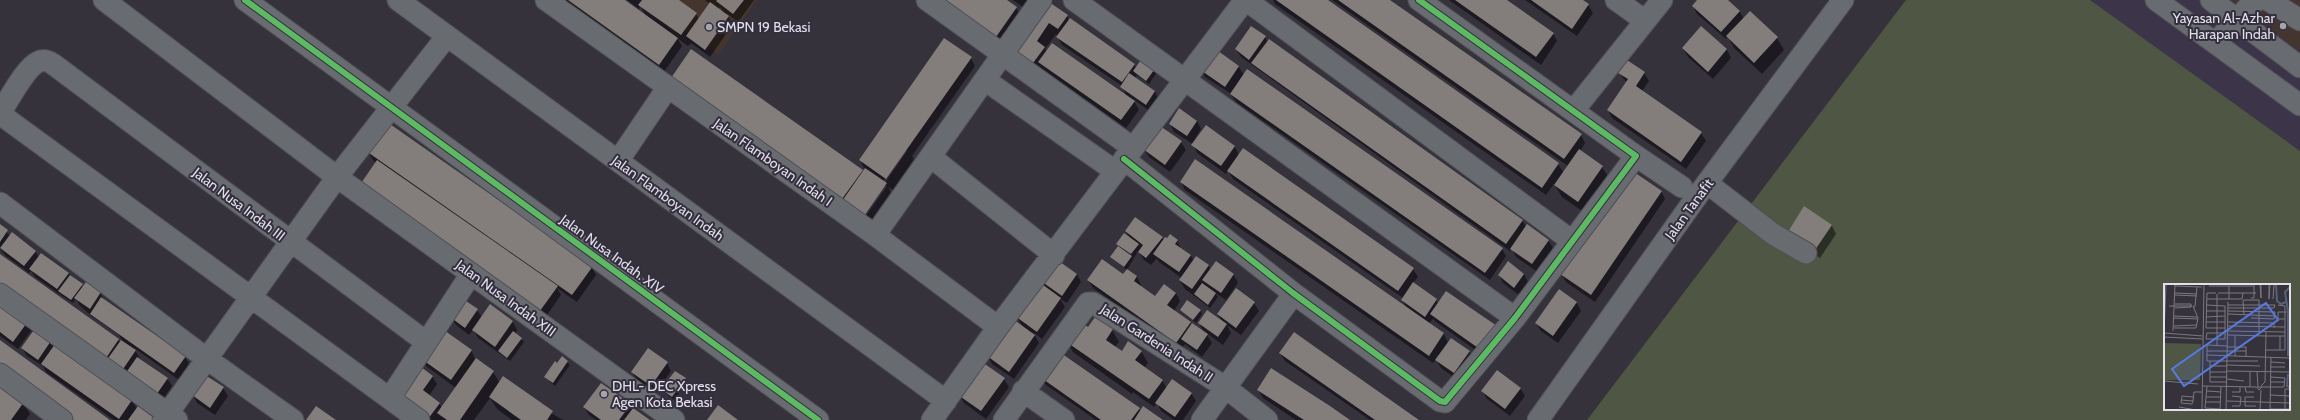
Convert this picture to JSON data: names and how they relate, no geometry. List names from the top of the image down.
{
  "streets": {
    "street": [
      "Jalan Flamboyan Indah I",
      "Jalan Flamboyan Indah",
      "Jalan Nusa Indah III",
      "Jalan Tanafit",
      "Jalan Nusa Indah. XIV",
      "Jalan Nusa Indah XIII",
      "Jalan Gardenia Indah II"
    ]
  },
  "places": ["Yayasan Al-Azhar Harapan Indah", "SMPN 19 Bekasi", "DHL- DEC Xpress Agen Kota Bekasi"]
}
